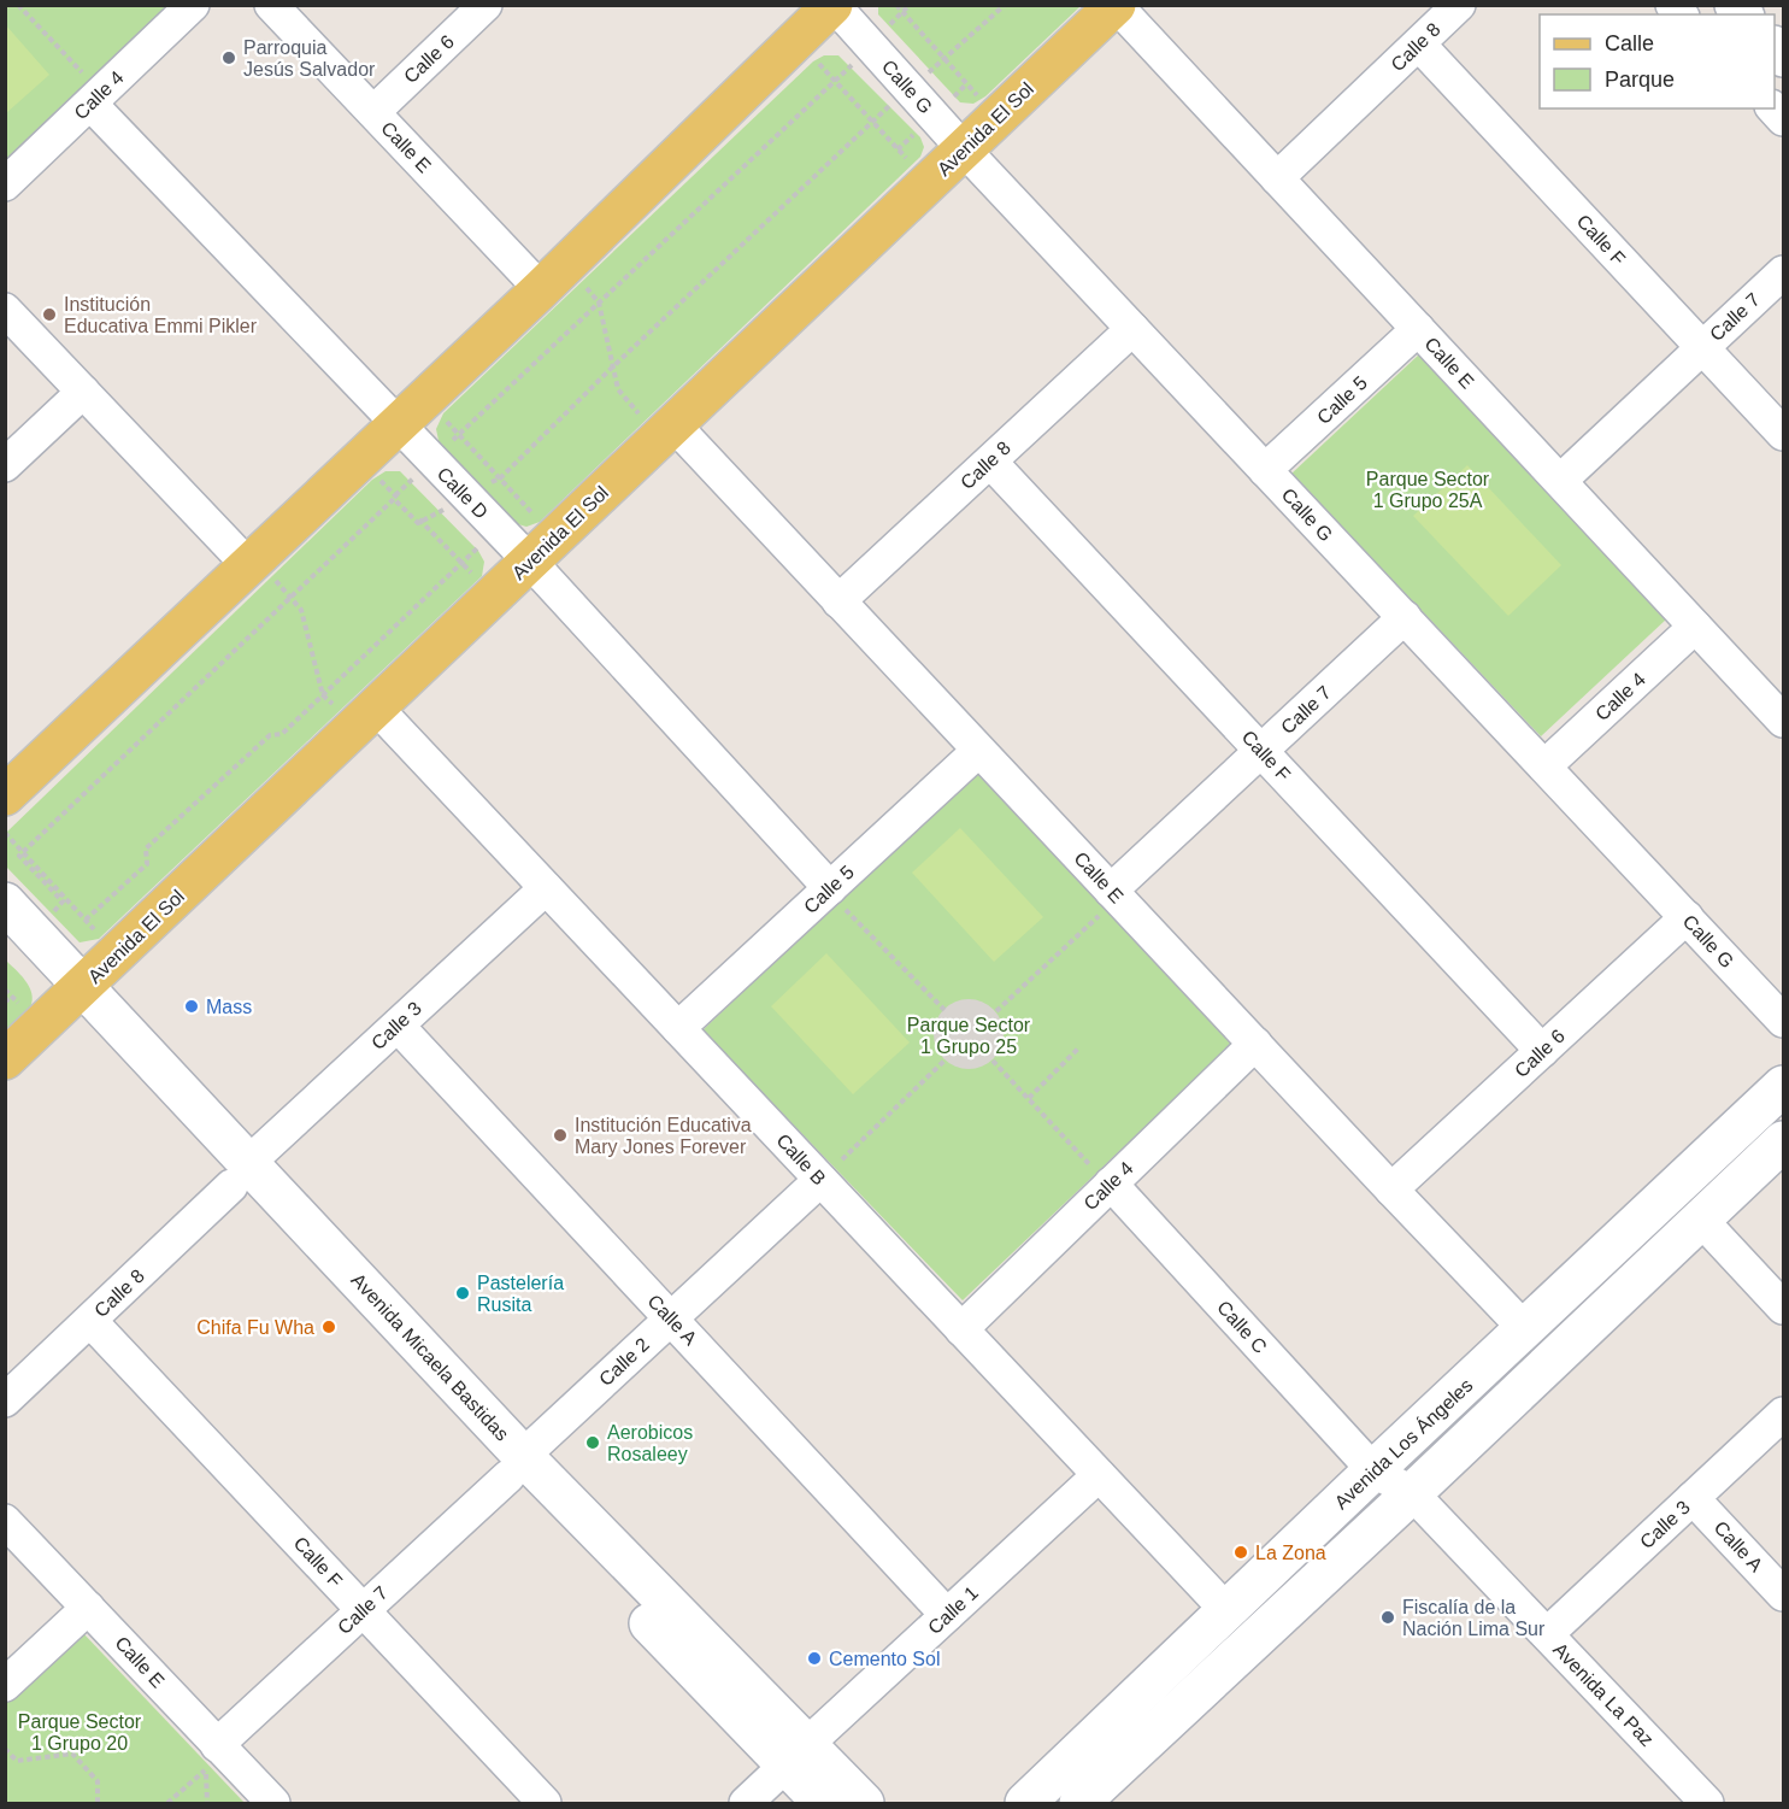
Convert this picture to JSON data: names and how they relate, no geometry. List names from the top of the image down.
{
  "streets": {
    "main road": ["Avenida El Sol"],
    "street": [
      "Calle 8",
      "Calle 6",
      "Calle G",
      "Calle 4",
      "Calle E",
      "Calle F",
      "Calle 7",
      "Calle 5",
      "Calle D",
      "Calle 3",
      "Calle B",
      "Calle A",
      "Calle C",
      "Avenida Micaela Bastidas",
      "Calle 2",
      "Avenida Los Ángeles",
      "Calle 1",
      "Avenida La Paz"
    ]
  },
  "crossings": [
    ["Calle 8", "Calle G"],
    ["Calle 8", "Calle E"],
    ["Calle 8", "Calle F"],
    ["Calle 8", "Calle 3"],
    ["Calle 8", "Avenida Micaela Bastidas"],
    ["Calle 6", "Calle G"],
    ["Calle 6", "Calle E"],
    ["Calle 6", "Calle F"],
    ["Calle G", "Calle 4"],
    ["Calle G", "Avenida El Sol"],
    ["Calle G", "Calle 7"],
    ["Calle G", "Calle 5"],
    ["Calle 4", "Calle E"],
    ["Calle 4", "Calle D"],
    ["Calle 4", "Calle B"],
    ["Calle 4", "Calle C"],
    ["Avenida El Sol", "Calle E"],
    ["Avenida El Sol", "Calle D"],
    ["Avenida El Sol", "Calle B"],
    ["Avenida El Sol", "Avenida Micaela Bastidas"],
    ["Calle E", "Calle 7"],
    ["Calle E", "Calle 5"],
    ["Calle E", "Avenida Los Ángeles"],
    ["Calle F", "Calle 7"],
    ["Calle 7", "Avenida Micaela Bastidas"],
    ["Calle 7", "Calle 2"],
    ["Calle 5", "Calle D"],
    ["Calle 5", "Calle B"],
    ["Calle 3", "Calle B"],
    ["Calle 3", "Calle A"],
    ["Calle 3", "Avenida Micaela Bastidas"],
    ["Calle 3", "Avenida La Paz"],
    ["Calle B", "Calle 2"],
    ["Calle B", "Avenida Los Ángeles"],
    ["Calle B", "Calle 1"],
    ["Calle A", "Calle 2"],
    ["Calle A", "Calle 1"],
    ["Calle C", "Avenida Los Ángeles"],
    ["Calle C", "Avenida La Paz"],
    ["Avenida Micaela Bastidas", "Calle 2"],
    ["Avenida Micaela Bastidas", "Calle 1"],
    ["Avenida Los Ángeles", "Avenida La Paz"]
  ],
  "parks": ["Parque Sector 1 Grupo 25A", "Parque Sector 1 Grupo 25", "Parque Sector 1 Grupo 20"],
  "places": [
    "Parroquia Jesús Salvador",
    "Institución Educativa Emmi Pikler",
    "Mass",
    "Institución Educativa Mary Jones Forever",
    "Pastelería Rusita",
    "Chifa Fu Wha",
    "Aerobicos Rosaleey",
    "La Zona",
    "Fiscalía de la Nación Lima Sur",
    "Cemento Sol"
  ],
  "legend": ["Calle", "Parque"]
}
